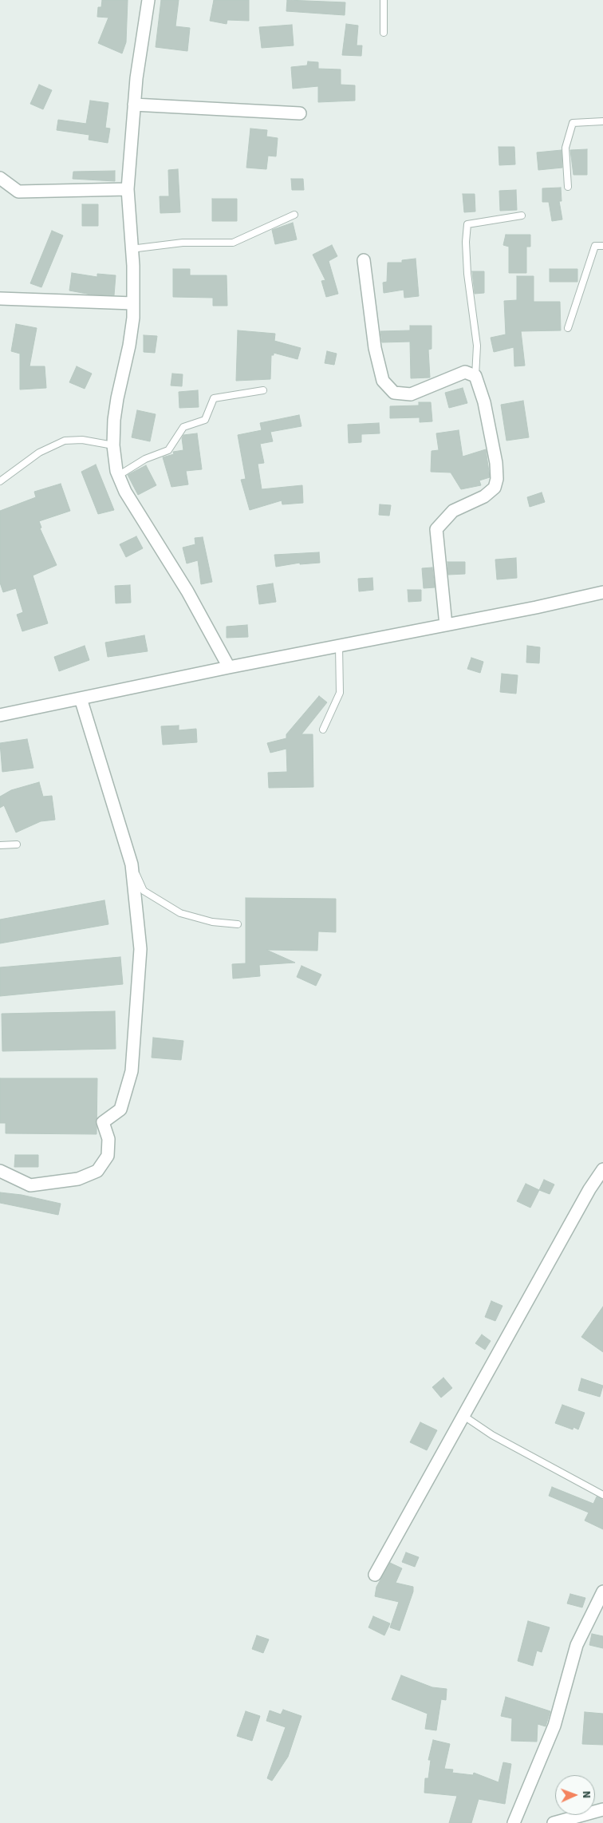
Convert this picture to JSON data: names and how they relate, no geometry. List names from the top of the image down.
{
  "north": "right"
}
